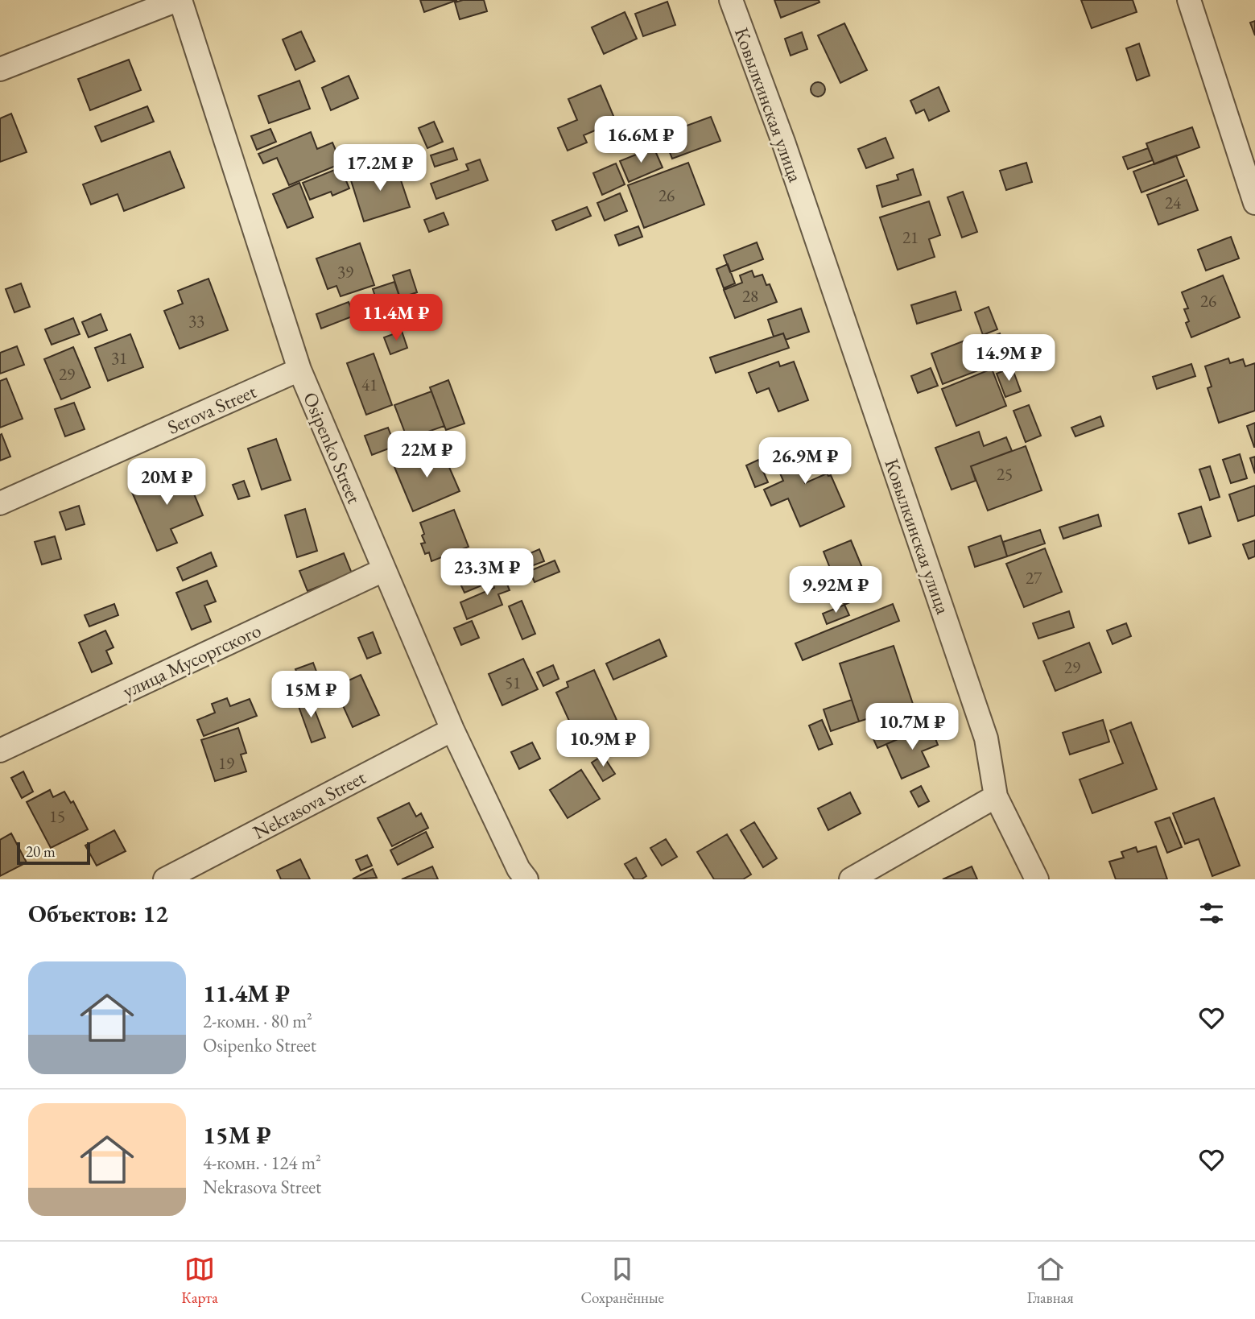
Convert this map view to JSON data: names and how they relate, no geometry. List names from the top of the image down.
{
  "streets": {
    "street": [
      "Ковылкинская улица",
      "Serova Street",
      "Osipenko Street",
      "улица Мусоргского",
      "Nekrasova Street"
    ]
  },
  "crossings": [
    ["Serova Street", "Osipenko Street"],
    ["Osipenko Street", "улица Мусоргского"],
    ["Osipenko Street", "Nekrasova Street"]
  ],
  "house_numbers": [
    "26",
    "24",
    "21",
    "39",
    "28",
    "26",
    "33",
    "31",
    "29",
    "41",
    "25",
    "27",
    "29",
    "51",
    "19",
    "15"
  ],
  "scale_bar": "20 m",
  "page": {
    "price": [
      "16.6M ₽",
      "17.2M ₽",
      "11.4M ₽",
      "14.9M ₽",
      "22M ₽",
      "26.9M ₽",
      "20M ₽",
      "23.3M ₽",
      "9.92M ₽",
      "15M ₽",
      "10.7M ₽",
      "10.9M ₽"
    ],
    "scale": "20 m",
    "heading": "Объектов: 12",
    "list": [
      {
        "name": "11.4M ₽",
        "note": "2-комн. · 80 m² · Osipenko Street"
      },
      {
        "name": "15M ₽",
        "note": "4-комн. · 124 m² · Nekrasova Street"
      }
    ],
    "tabs": ["Карта", "Сохранённые", "Главная"]
  }
}
